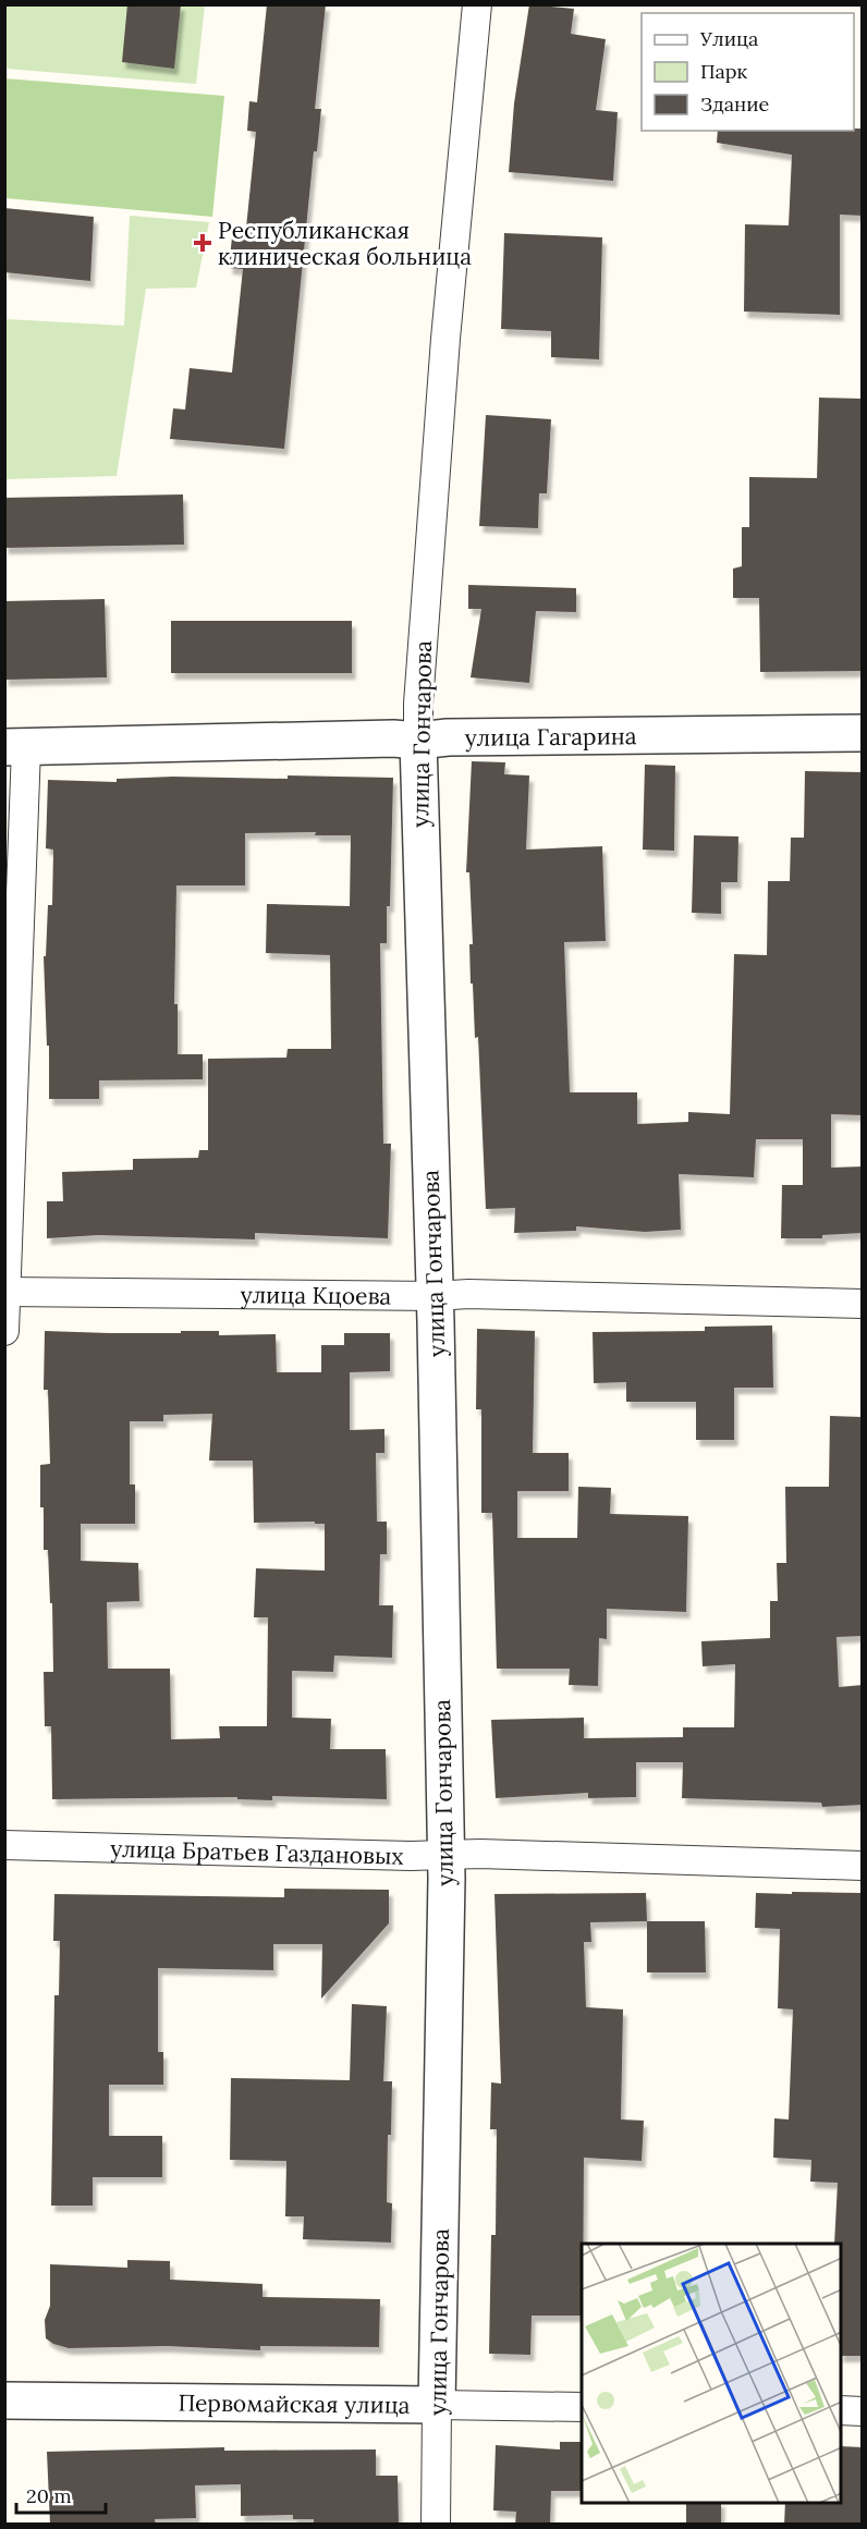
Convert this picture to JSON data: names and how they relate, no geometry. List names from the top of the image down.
{
  "streets": {
    "street": [
      "улица Гончарова",
      "улица Гагарина",
      "улица Кцоева",
      "улица Братьев Газдановых",
      "Первомайская улица"
    ]
  },
  "crossings": [
    ["улица Гончарова", "улица Гагарина"],
    ["улица Гончарова", "улица Кцоева"],
    ["улица Гончарова", "улица Братьев Газдановых"],
    ["улица Гончарова", "Первомайская улица"]
  ],
  "places": {
    "health": ["Республиканская клиническая больница"]
  },
  "legend": ["Улица", "Парк", "Здание"],
  "scale_bar": "20 m"
}
